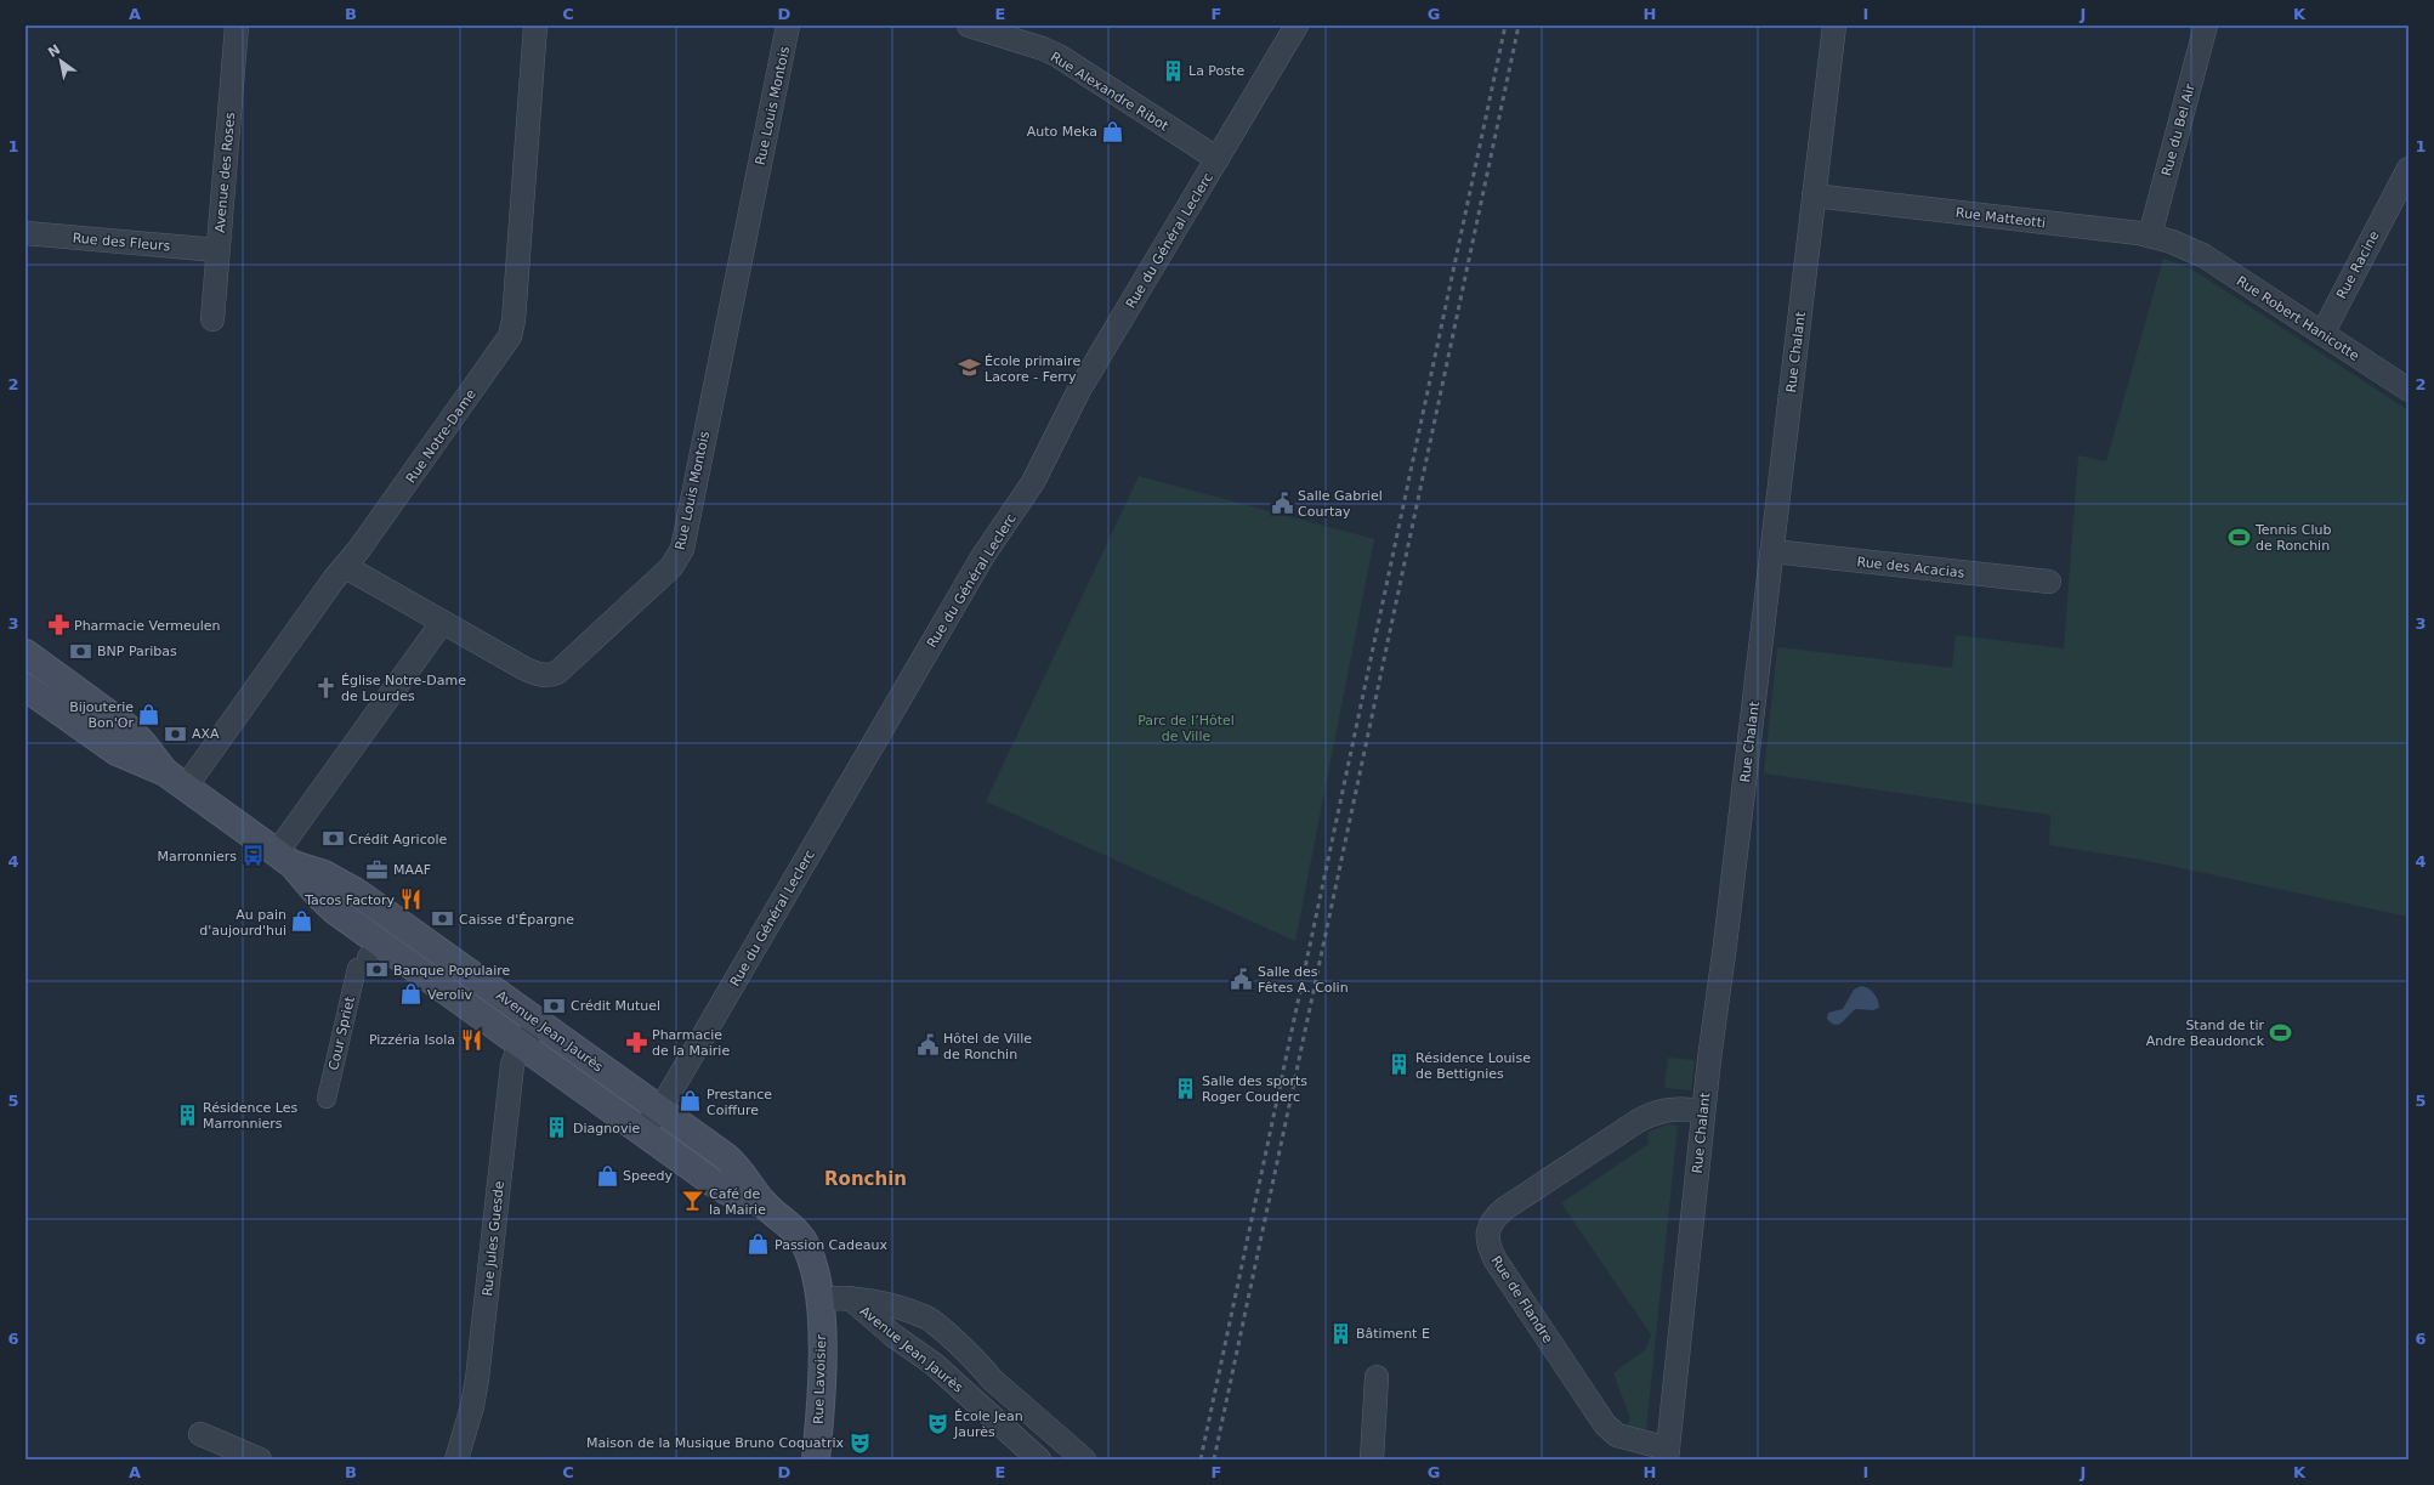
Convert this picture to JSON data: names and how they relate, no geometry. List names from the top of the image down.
{
  "streets": {
    "main road": ["Avenue Jean Jaurès", "Rue Lavoisier"],
    "street": [
      "Rue Alexandre Ribot",
      "Rue Louis Montois",
      "Rue du Bel Air",
      "Avenue des Roses",
      "Rue Matteotti",
      "Rue du Général Leclerc",
      "Rue des Fleurs",
      "Rue Racine",
      "Rue Robert Hanicotte",
      "Rue Chalant",
      "Rue Notre-Dame",
      "Rue des Acacias",
      "Cour Spriet",
      "Rue Jules Guesde",
      "Rue de Flandre"
    ]
  },
  "crossings": [
    ["Rue Alexandre Ribot", "Rue du Général Leclerc"],
    ["Rue Louis Montois", "Rue Notre-Dame"],
    ["Rue du Bel Air", "Rue Matteotti"],
    ["Avenue des Roses", "Rue des Fleurs"],
    ["Rue Matteotti", "Rue Robert Hanicotte"],
    ["Rue Matteotti", "Rue Chalant"],
    ["Rue du Général Leclerc", "Avenue Jean Jaurès"],
    ["Rue Racine", "Rue Robert Hanicotte"],
    ["Rue Chalant", "Rue des Acacias"],
    ["Rue Chalant", "Rue de Flandre"],
    ["Rue Notre-Dame", "Avenue Jean Jaurès"],
    ["Avenue Jean Jaurès", "Cour Spriet"],
    ["Avenue Jean Jaurès", "Rue Jules Guesde"],
    ["Avenue Jean Jaurès", "Rue Lavoisier"]
  ],
  "districts": ["Ronchin"],
  "parks": ["Parc de l’Hôtel de Ville"],
  "places": {
    "building": [
      "La Poste",
      "Résidence Louise de Bettignies",
      "Salle des sports Roger Couderc",
      "Résidence Les Marronniers",
      "Diagnovie",
      "Bâtiment E"
    ],
    "shop": [
      "Auto Meka",
      "Bijouterie Bon'Or",
      "Au pain d'aujourd'hui",
      "Veroliv",
      "Prestance Coiffure",
      "Speedy",
      "Passion Cadeaux"
    ],
    "school or university": ["École primaire Lacore - Ferry"],
    "public building": ["Salle Gabriel Courtay", "Salle des Fêtes A. Colin", "Hôtel de Ville de Ronchin"],
    "sports": ["Tennis Club de Ronchin", "Stand de tir Andre Beaudonck"],
    "pharmacy": ["Pharmacie Vermeulen", "Pharmacie de la Mairie"],
    "bank": [
      "BNP Paribas",
      "AXA",
      "Crédit Agricole",
      "Caisse d'Épargne",
      "Banque Populaire",
      "Crédit Mutuel"
    ],
    "church": ["Église Notre-Dame de Lourdes"],
    "bus stop": ["Marronniers"],
    "office": ["MAAF"],
    "restaurant": ["Tacos Factory", "Pizzéria Isola"],
    "bar": ["Café de la Mairie"],
    "theatre": ["École Jean Jaurès", "Maison de la Musique Bruno Coquatrix"]
  },
  "north": "top left",
  "grid": {
    "columns": [
      "A",
      "B",
      "C",
      "D",
      "E",
      "F",
      "G",
      "H",
      "I",
      "J",
      "K"
    ],
    "rows": [
      "1",
      "2",
      "3",
      "4",
      "5",
      "6"
    ]
  }
}
